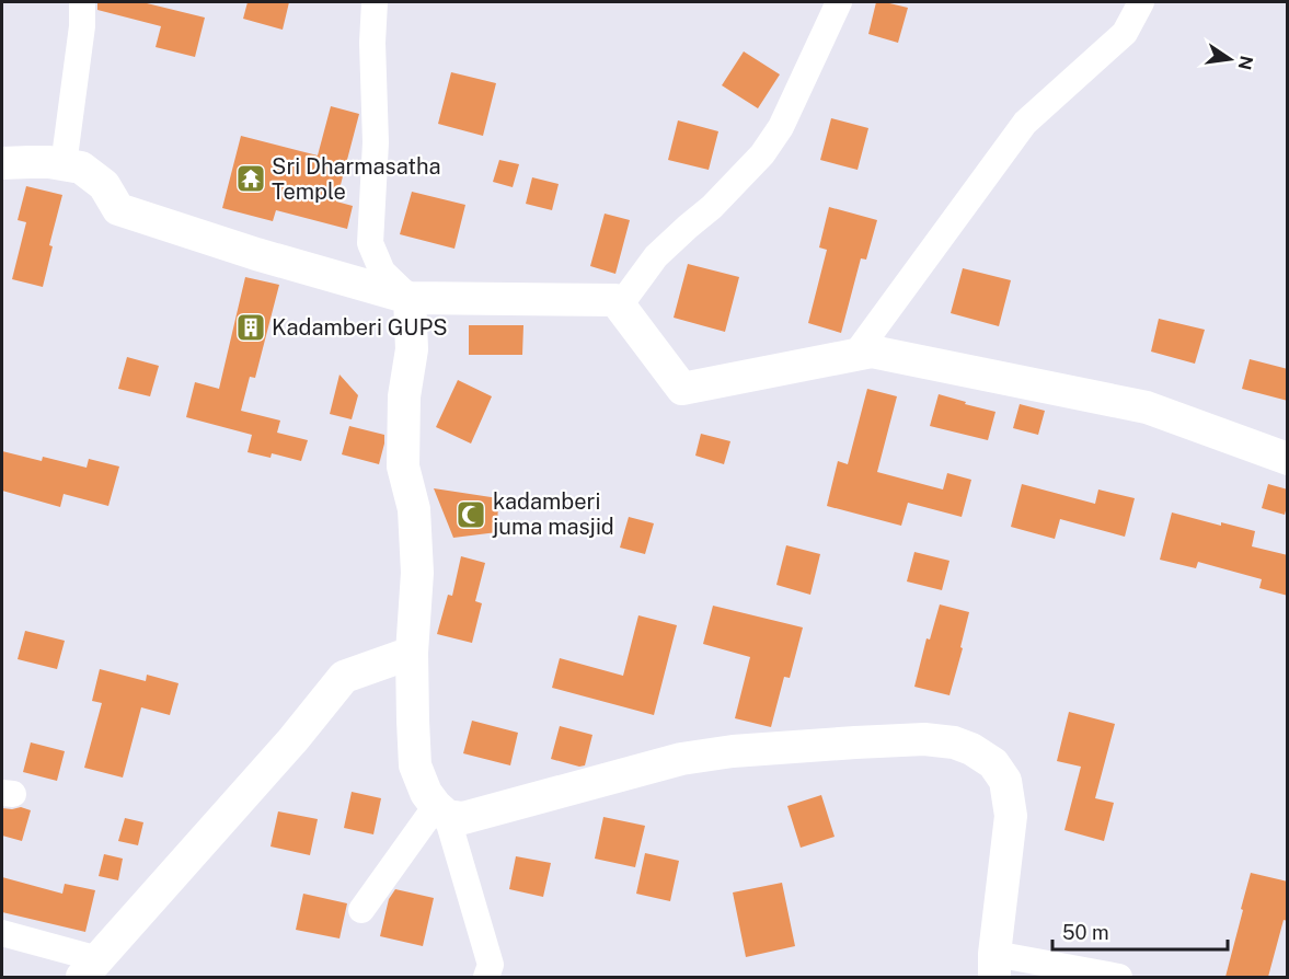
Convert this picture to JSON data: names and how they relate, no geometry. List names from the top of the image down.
{
  "places": {
    "temple": ["Sri Dharmasatha Temple"],
    "building": ["Kadamberi GUPS"],
    "mosque": ["kadamberi juma masjid"]
  },
  "scale_bar": "50 m",
  "north": "right"
}
